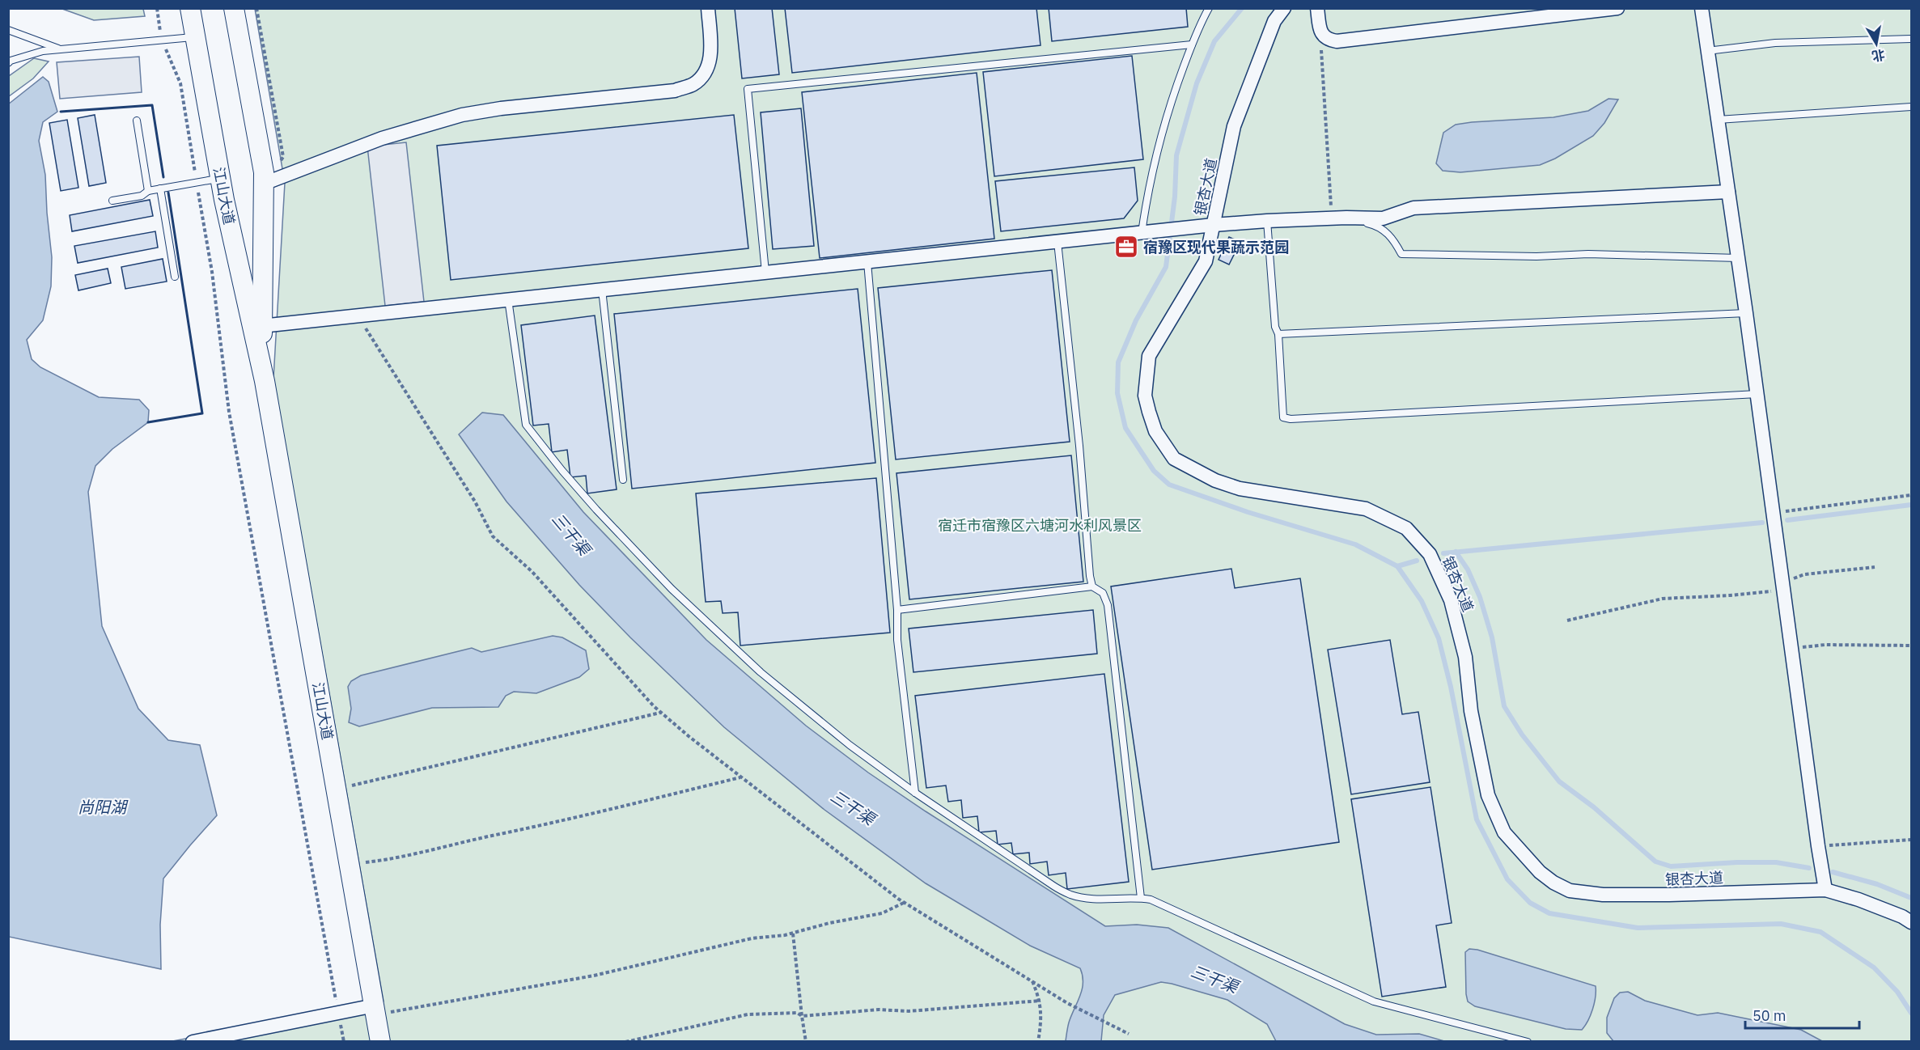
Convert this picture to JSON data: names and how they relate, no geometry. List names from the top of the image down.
{
  "streets": {
    "main road": ["江山大道"],
    "street": ["银杏大道"]
  },
  "water": ["三干渠", "尚阳湖"],
  "parks": ["宿迁市宿豫区六塘河水利风景区"],
  "places": {
    "office": ["宿豫区现代果蔬示范园"]
  },
  "scale_bar": "50 m",
  "north": "bottom"
}
